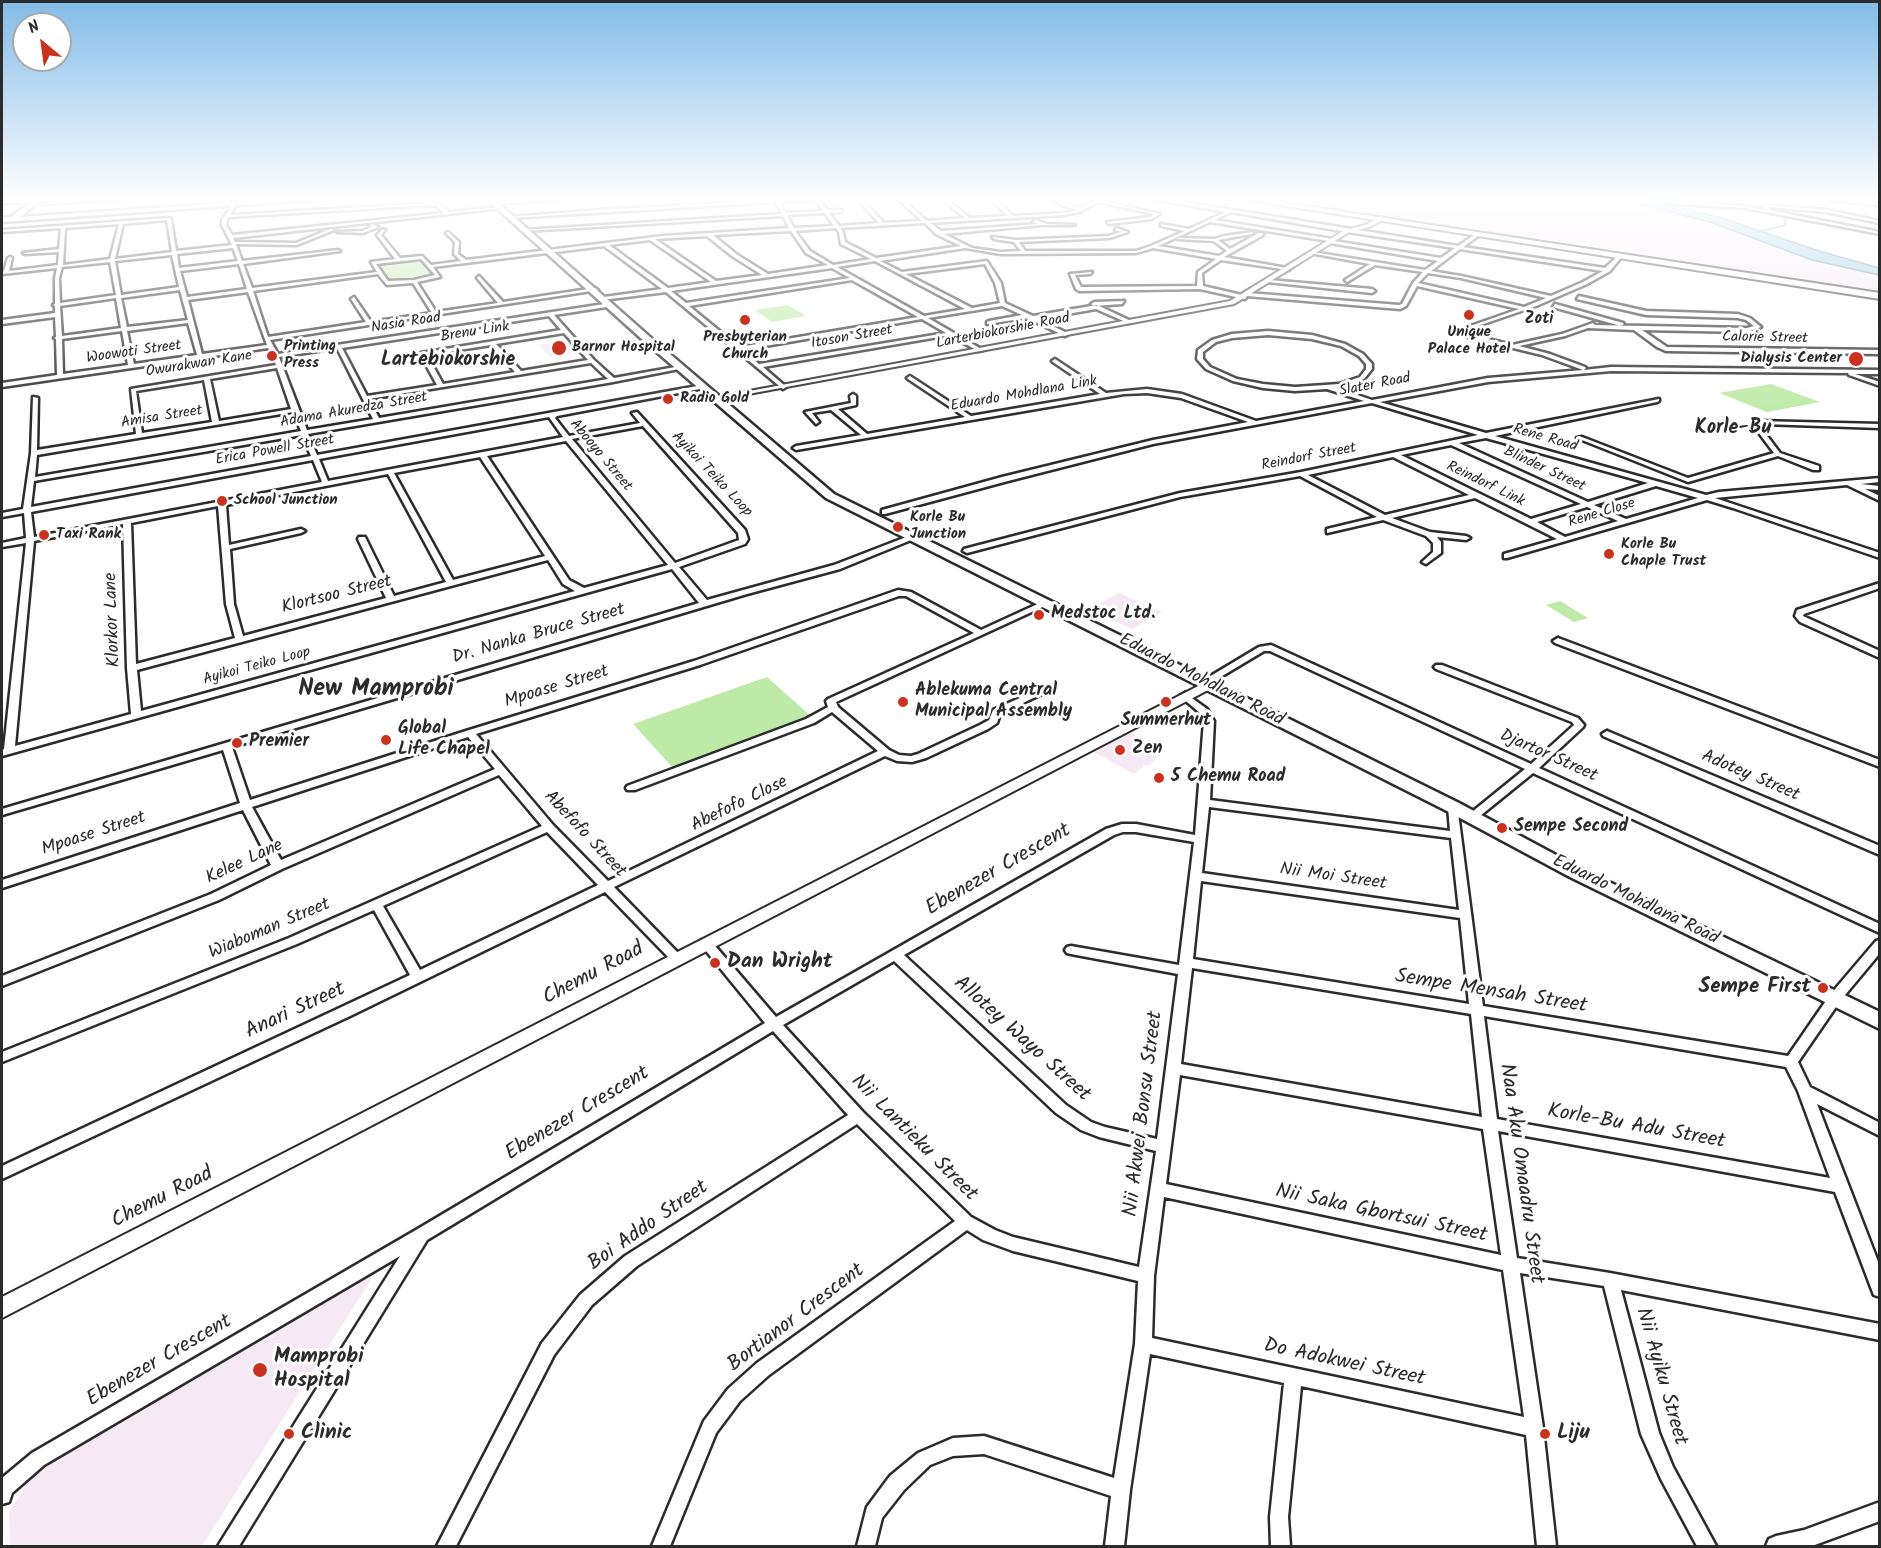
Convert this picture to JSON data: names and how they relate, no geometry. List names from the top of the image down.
{
  "streets": {
    "main road": ["Eduardo Mohdlana Road"],
    "street": [
      "Nasia Road",
      "Larterbiokorshie Road",
      "Brenu Link",
      "Itoson Street",
      "Calorie Street",
      "Woowoti Street",
      "Owurakwan Kane",
      "Slater Road",
      "Eduardo Mohdlana Link",
      "Adama Akuredza Street",
      "Amisa Street",
      "Rene Road",
      "Erica Powell Street",
      "Abooyo Street",
      "Reindorf Street",
      "Blinder Street",
      "Ayikoi Teiko Loop",
      "Reindorf Link",
      "Rene Close",
      "Klortsoo Street",
      "Klorkor Lane",
      "Dr. Nanka Bruce Street",
      "Mpoase Street",
      "Djartor Street",
      "Adotey Street",
      "Abefofo Close",
      "Abefofo Street",
      "Kelee Lane",
      "Ebenezer Crescent",
      "Nii Moi Street",
      "Wiaboman Street",
      "Chemu Road",
      "Sempe Mensah Street",
      "Anari Street",
      "Allotey Wayo Street",
      "Nii Akwei Bonsu Street",
      "Korle-Bu Adu Street",
      "Nii Lantieku Street",
      "Naa Aku Omaadru Street",
      "Nii Saka Gbortsui Street",
      "Boi Addo Street",
      "Bortianor Crescent",
      "Do Adokwei Street",
      "Nii Ayiku Street"
    ]
  },
  "crossings": [
    ["Nasia Road", "Eduardo Mohdlana Road"],
    ["Larterbiokorshie Road", "Abooyo Street"],
    ["Larterbiokorshie Road", "Eduardo Mohdlana Road"],
    ["Owurakwan Kane", "Amisa Street"],
    ["Slater Road", "Eduardo Mohdlana Link"],
    ["Slater Road", "Rene Road"],
    ["Adama Akuredza Street", "Eduardo Mohdlana Road"],
    ["Rene Road", "Reindorf Street"],
    ["Rene Road", "Rene Close"],
    ["Erica Powell Street", "Abooyo Street"],
    ["Abooyo Street", "Ayikoi Teiko Loop"],
    ["Abooyo Street", "Dr. Nanka Bruce Street"],
    ["Abooyo Street", "Eduardo Mohdlana Road"],
    ["Reindorf Street", "Blinder Street"],
    ["Reindorf Street", "Reindorf Link"],
    ["Blinder Street", "Rene Close"],
    ["Ayikoi Teiko Loop", "Klorkor Lane"],
    ["Reindorf Link", "Rene Close"],
    ["Klortsoo Street", "Klorkor Lane"],
    ["Dr. Nanka Bruce Street", "Eduardo Mohdlana Road"],
    ["Eduardo Mohdlana Road", "Djartor Street"],
    ["Eduardo Mohdlana Road", "Chemu Road"],
    ["Eduardo Mohdlana Road", "Naa Aku Omaadru Street"],
    ["Mpoase Street", "Abefofo Street"],
    ["Djartor Street", "Chemu Road"],
    ["Abefofo Close", "Abefofo Street"],
    ["Abefofo Close", "Anari Street"],
    ["Abefofo Street", "Kelee Lane"],
    ["Abefofo Street", "Wiaboman Street"],
    ["Abefofo Street", "Chemu Road"],
    ["Abefofo Street", "Anari Street"],
    ["Ebenezer Crescent", "Allotey Wayo Street"],
    ["Ebenezer Crescent", "Nii Akwei Bonsu Street"],
    ["Ebenezer Crescent", "Nii Lantieku Street"],
    ["Nii Moi Street", "Nii Akwei Bonsu Street"],
    ["Nii Moi Street", "Naa Aku Omaadru Street"],
    ["Chemu Road", "Nii Akwei Bonsu Street"],
    ["Chemu Road", "Nii Lantieku Street"],
    ["Sempe Mensah Street", "Nii Akwei Bonsu Street"],
    ["Sempe Mensah Street", "Naa Aku Omaadru Street"],
    ["Allotey Wayo Street", "Nii Akwei Bonsu Street"],
    ["Nii Akwei Bonsu Street", "Korle-Bu Adu Street"],
    ["Nii Akwei Bonsu Street", "Nii Lantieku Street"],
    ["Nii Akwei Bonsu Street", "Nii Saka Gbortsui Street"],
    ["Nii Akwei Bonsu Street", "Do Adokwei Street"],
    ["Korle-Bu Adu Street", "Naa Aku Omaadru Street"],
    ["Nii Lantieku Street", "Boi Addo Street"],
    ["Nii Lantieku Street", "Bortianor Crescent"],
    ["Naa Aku Omaadru Street", "Nii Saka Gbortsui Street"],
    ["Naa Aku Omaadru Street", "Do Adokwei Street"],
    ["Nii Saka Gbortsui Street", "Nii Ayiku Street"]
  ],
  "districts": [
    "Zoti",
    "Lartebiokorshie",
    "Korle-Bu",
    "New Mamprobi"
  ],
  "places": [
    "Unique Palace Hotel",
    "Presbyterian Church",
    "Barnor Hospital",
    "Printing Press",
    "Dialysis Center",
    "Radio Gold",
    "School Junction",
    "Korle Bu Junction",
    "Taxi Rank",
    "Korle Bu Chaple Trust",
    "Medstoc Ltd.",
    "Ablekuma Central Municipal Assembly",
    "Summerhut",
    "Global Life Chapel",
    "Premier",
    "Zen",
    "5 Chemu Road",
    "Sempe Second",
    "Dan Wright",
    "Sempe First",
    "Mamprobi Hospital",
    "Clinic",
    "Liju"
  ],
  "north": "top left"
}
